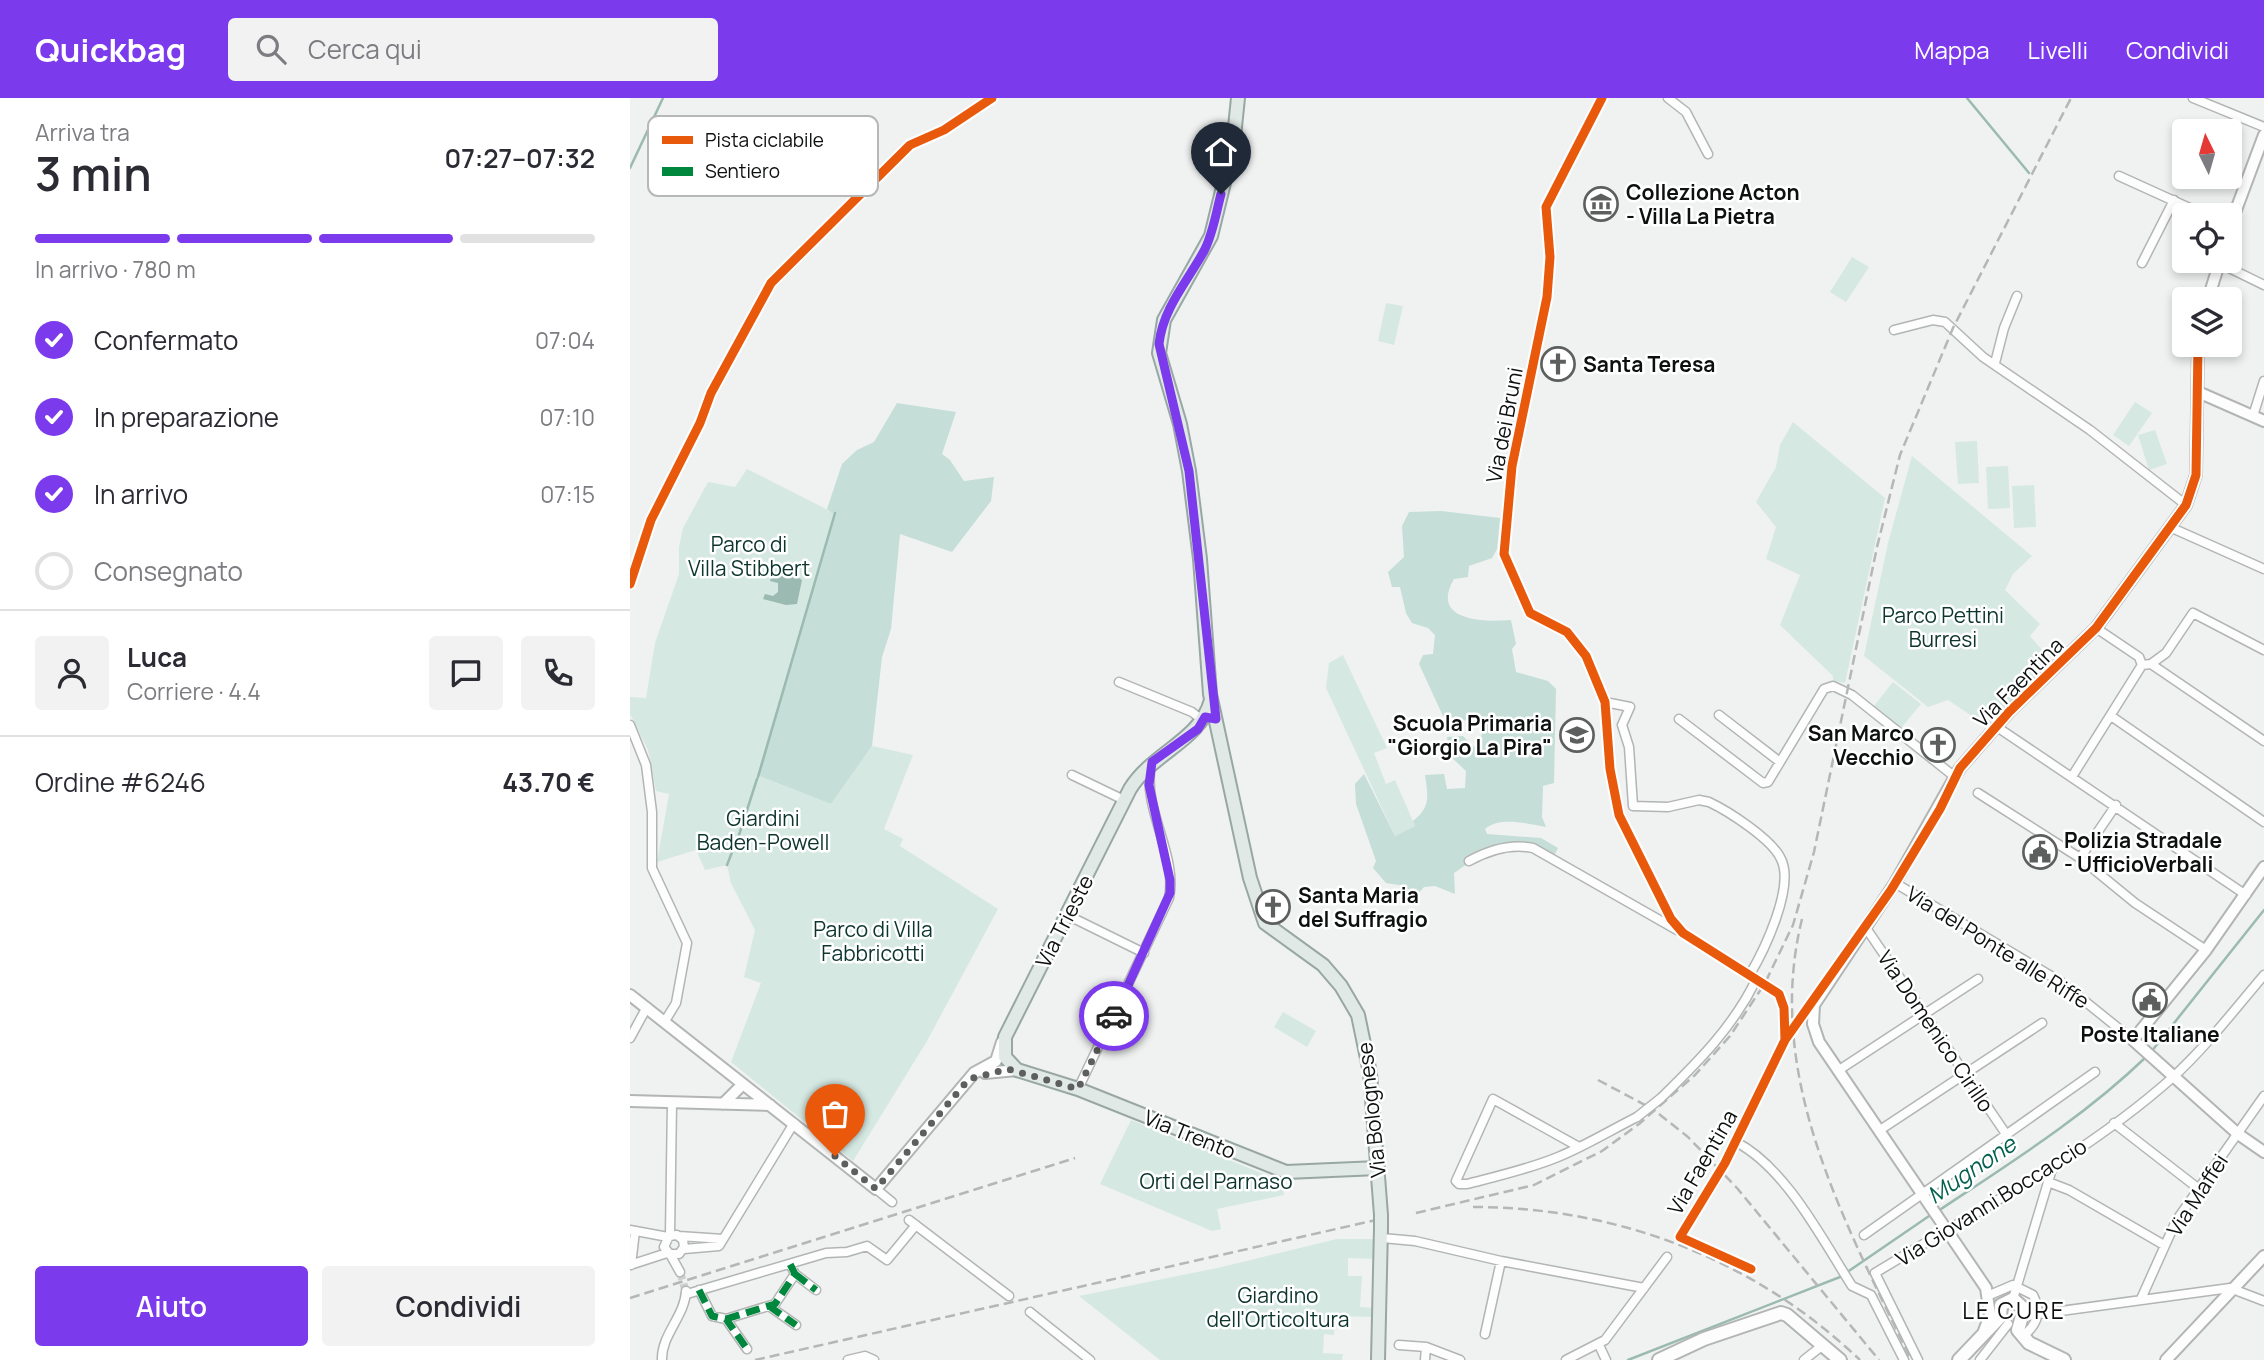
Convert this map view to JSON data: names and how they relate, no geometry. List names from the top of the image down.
{
  "streets": {
    "main road": ["Via Trieste", "Via Bolognese", "Via Trento"],
    "street": [
      "Via dei Bruni",
      "Via Faentina",
      "Via del Ponte alle Riffe",
      "Via Domenico Cirillo",
      "Via Maffei",
      "Via Giovanni Boccaccio"
    ]
  },
  "crossings": [
    ["Via dei Bruni", "Via Faentina"],
    ["Via Faentina", "Via del Ponte alle Riffe"],
    ["Via Faentina", "Via Domenico Cirillo"],
    ["Via Trieste", "Via Bolognese"],
    ["Via Bolognese", "Via Trento"]
  ],
  "districts": ["LE CURE"],
  "water": ["Mugnone"],
  "parks": [
    "Parco di Villa Stibbert",
    "Parco Pettini Burresi",
    "Giardini Baden-Powell",
    "Parco di Villa Fabbricotti",
    "Orti del Parnaso",
    "Giardino dell'Orticoltura"
  ],
  "places": {
    "museum": ["Collezione Acton - Villa La Pietra"],
    "church": ["Santa Teresa", "San Marco Vecchio", "Santa Maria del Suffragio"],
    "school or university": ["Scuola Primaria \"Giorgio La Pira\""],
    "public building": ["Polizia Stradale - UfficioVerbali", "Poste Italiane"]
  },
  "legend": ["Pista ciclabile", "Sentiero"],
  "north": "top",
  "page": {
    "header": "Quickbag",
    "search": "Cerca qui",
    "nav": ["Mappa", "Livelli", "Condividi"],
    "heading": ["3 min", "Arriva tra", "07:27–07:32"],
    "panel": [
      "Luca",
      "Corriere · 4.4",
      "Ordine #6246",
      "43.70 €"
    ],
    "bar": "In arrivo · 780 m",
    "list": [
      ["Confermato", "07:04"],
      ["In preparazione", "07:10"],
      ["In arrivo", "07:15"],
      "Consegnato"
    ],
    "buttons": ["Aiuto", "Condividi"]
  }
}
